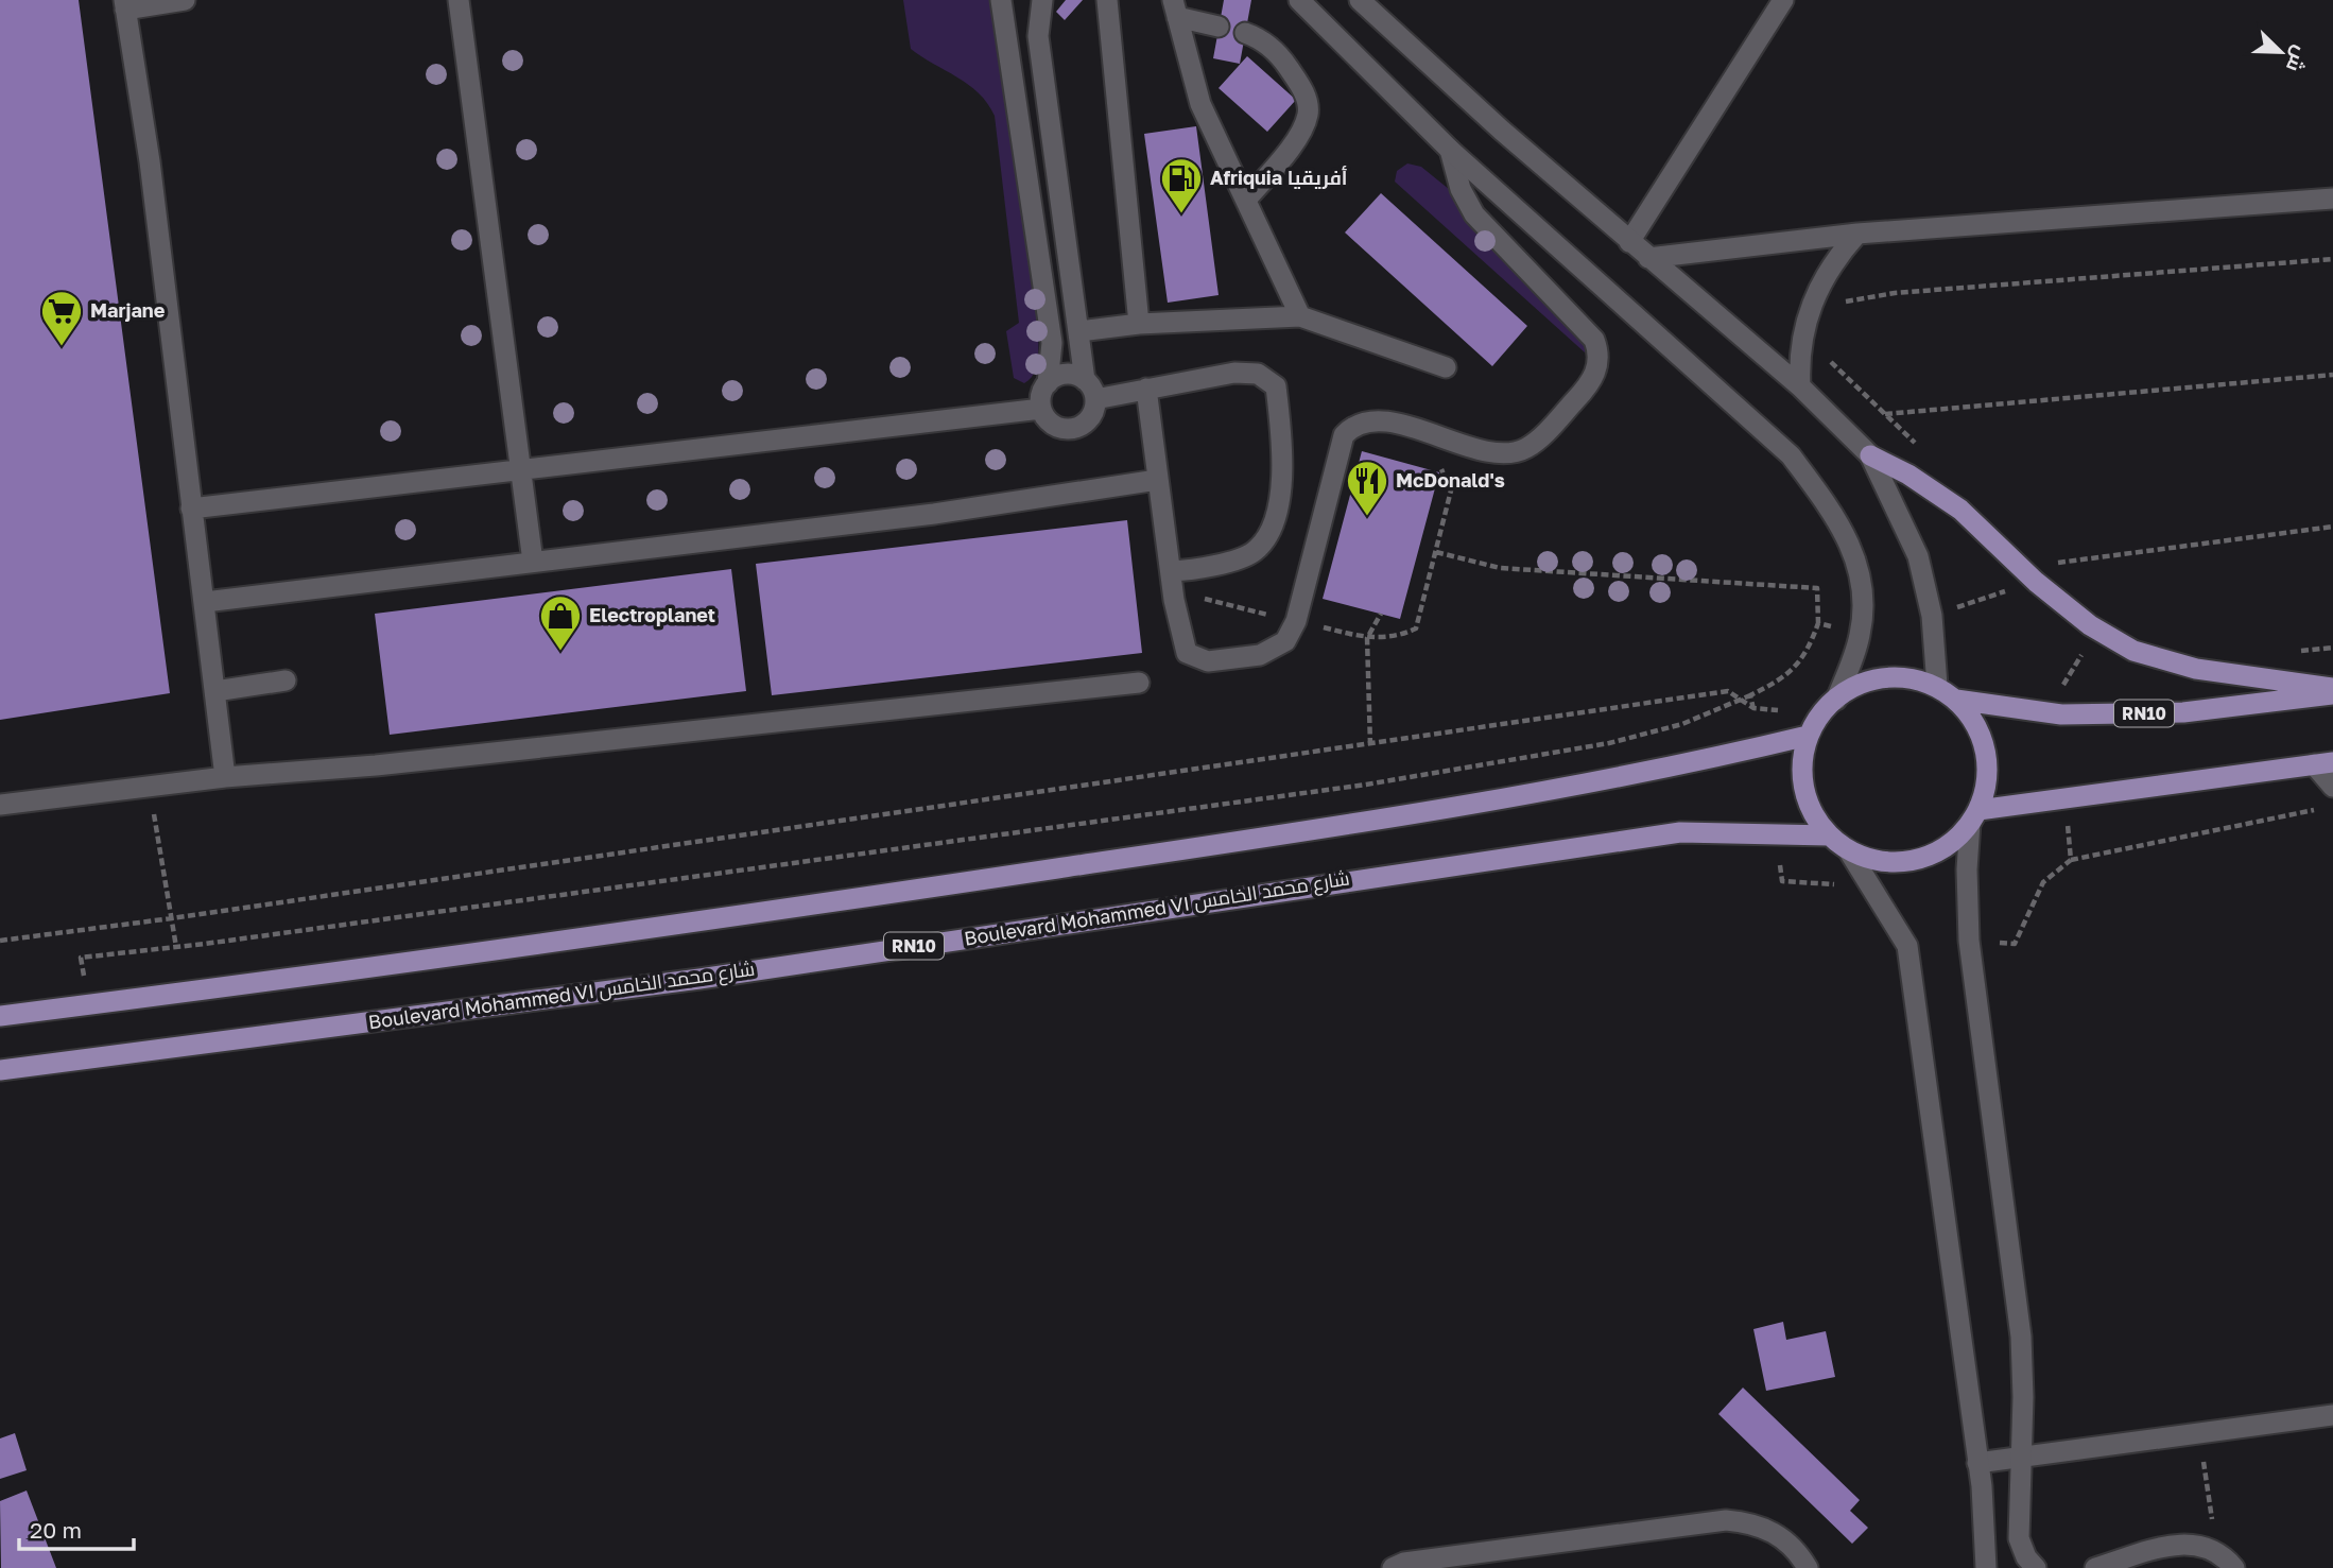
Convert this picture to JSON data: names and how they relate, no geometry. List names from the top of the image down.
{
  "streets": {
    "main road": ["RN10", "Boulevard Mohammed VI شارع محمد الخامس"]
  },
  "crossings": [
    ["RN10", "Boulevard Mohammed VI شارع محمد الخامس"]
  ],
  "places": {
    "fuel station": ["Afriquia أفريقيا"],
    "supermarket": ["Marjane"],
    "restaurant": ["McDonald's"],
    "shop": ["Electroplanet"]
  },
  "scale_bar": "20 m",
  "north": "bottom right"
}
